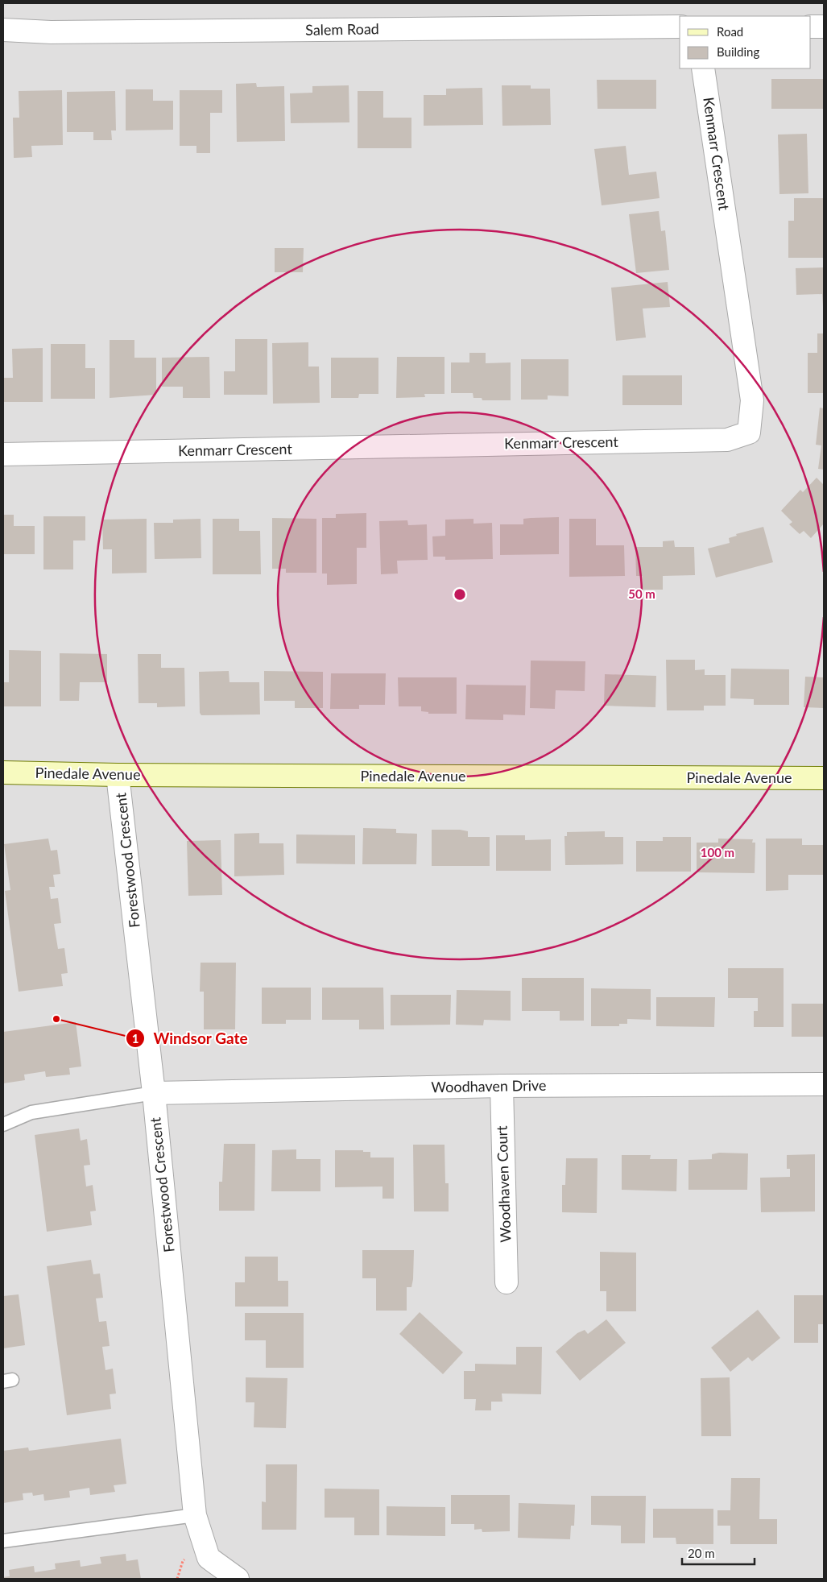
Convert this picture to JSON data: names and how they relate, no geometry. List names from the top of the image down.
{
  "streets": {
    "street": [
      "Salem Road",
      "Kenmarr Crescent",
      "Pinedale Avenue",
      "Forestwood Crescent",
      "Woodhaven Drive",
      "Woodhaven Court"
    ]
  },
  "crossings": [
    ["Pinedale Avenue", "Forestwood Crescent"],
    ["Forestwood Crescent", "Woodhaven Drive"],
    ["Woodhaven Drive", "Woodhaven Court"]
  ],
  "places": ["Windsor Gate"],
  "legend": ["Road", "Building"],
  "scale_bar": "20 m",
  "rings": ["50 m", "100 m"]
}
